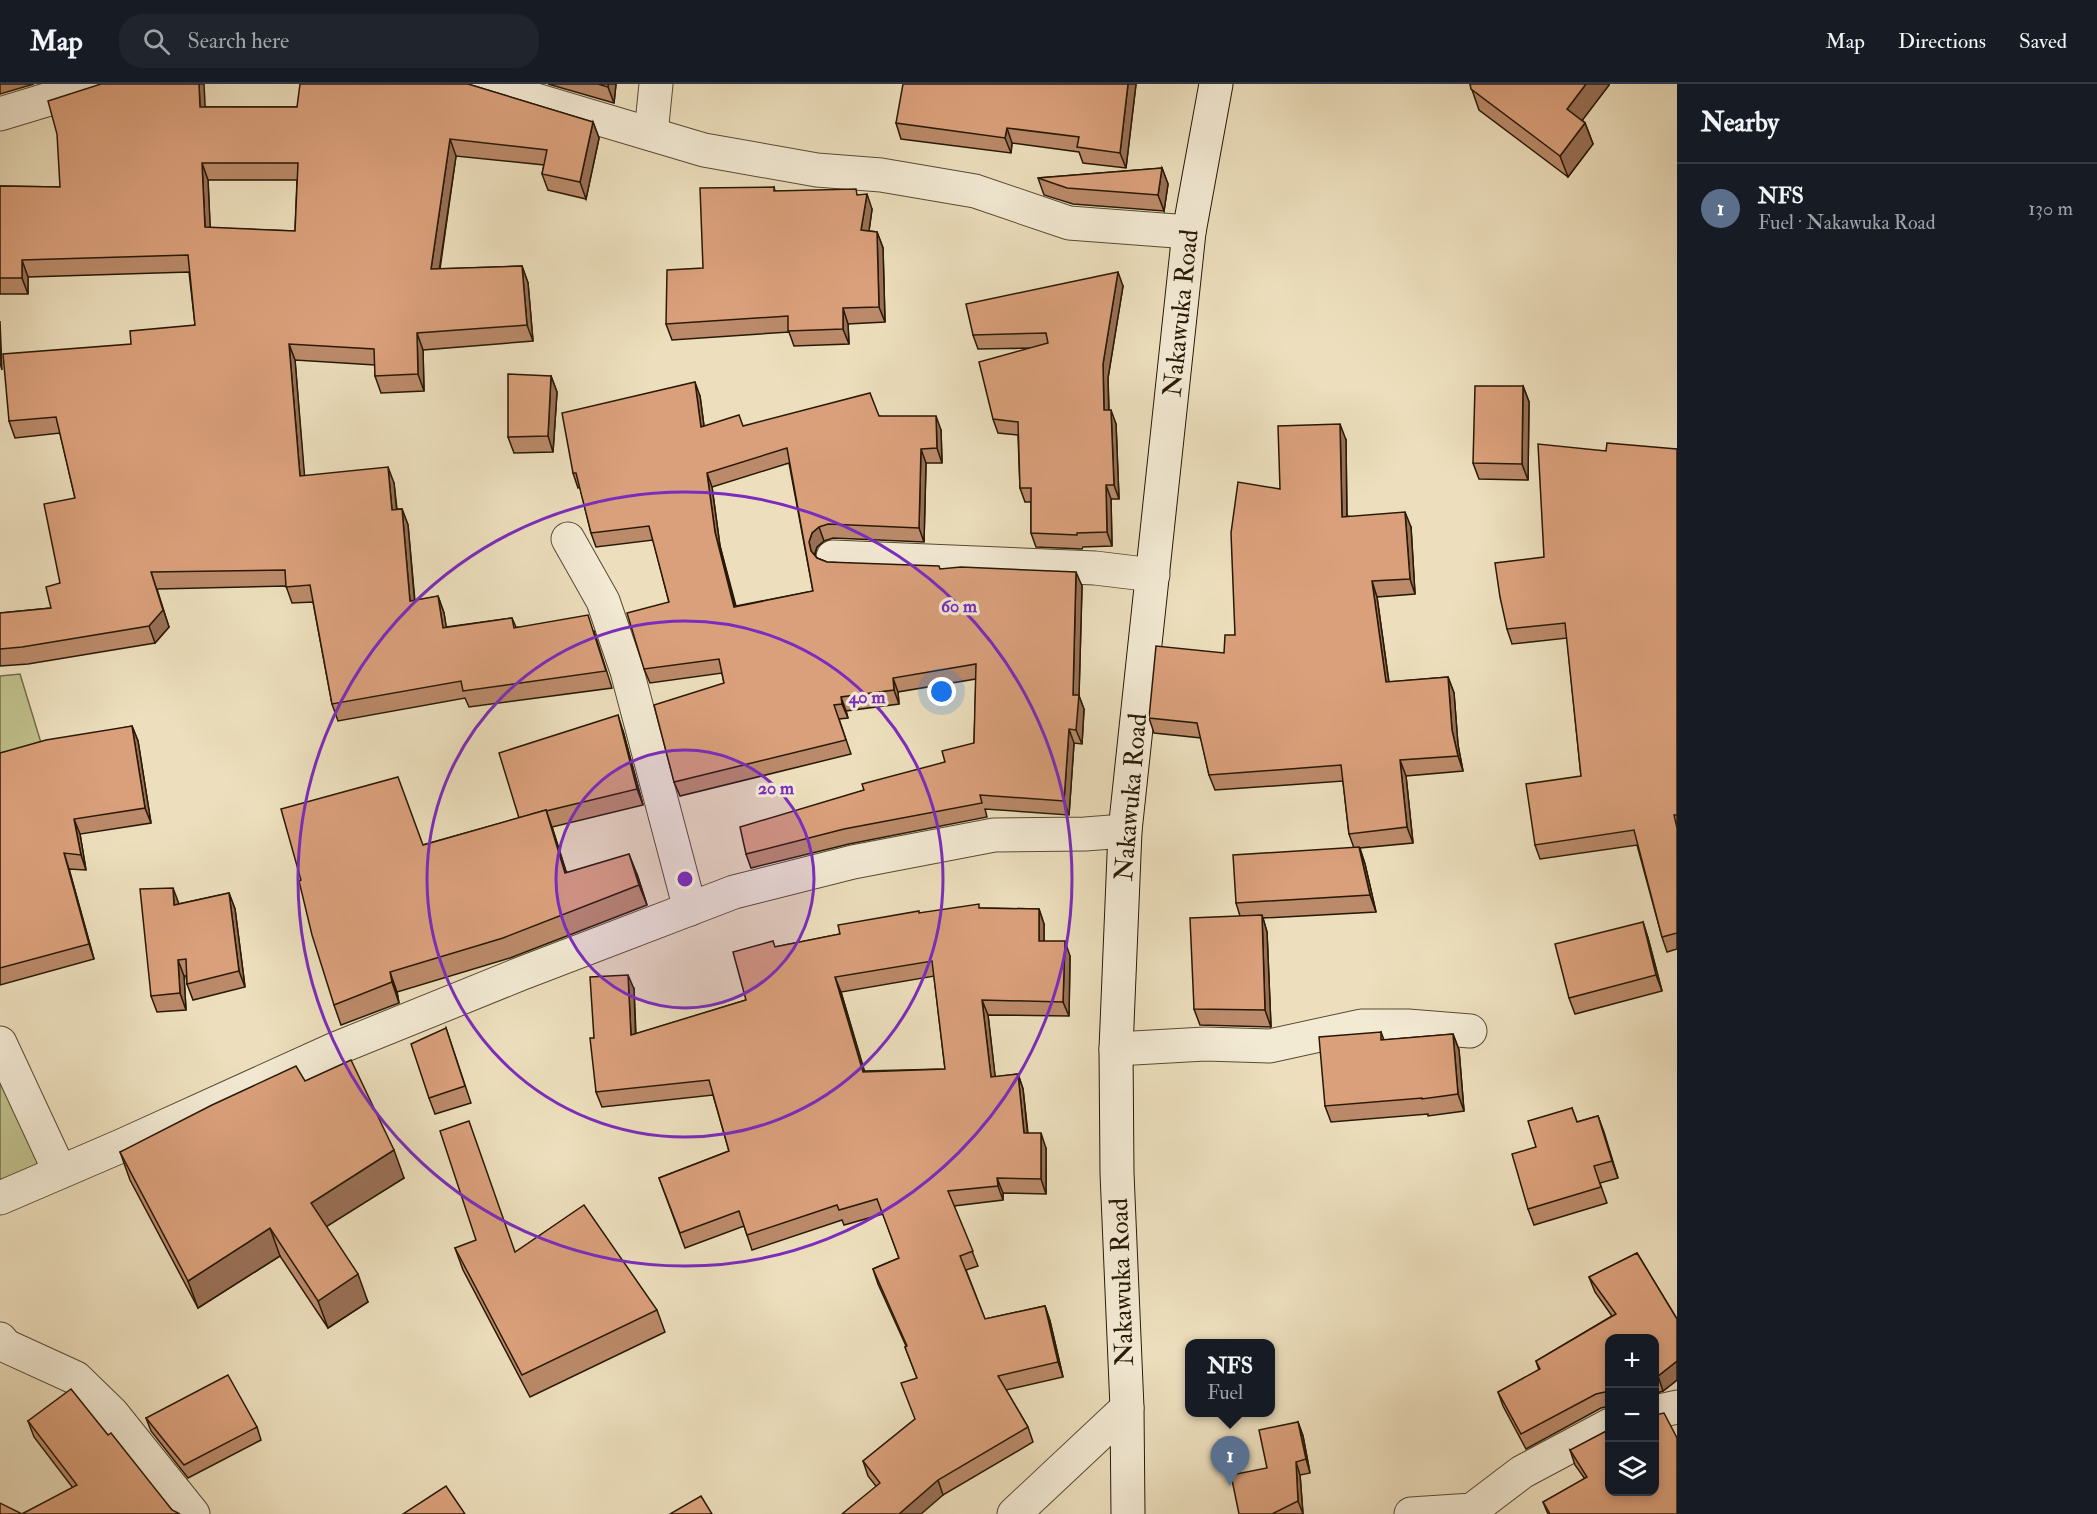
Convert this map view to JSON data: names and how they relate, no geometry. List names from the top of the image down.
{
  "streets": {
    "street": ["Nakawuka Road"]
  },
  "page": {
    "header": "Map",
    "search": "Search here",
    "nav": ["Map", "Directions", "Saved"],
    "heading": "Nearby",
    "list": [
      {
        "mark": "1",
        "name": "NFS",
        "note": "Fuel · Nakawuka Road",
        "value": "130 m"
      }
    ],
    "map_buttons": ["+", "−"],
    "popup": ["NFS", "Fuel"],
    "pins": "1"
  },
  "rings": ["60 m", "40 m", "20 m"]
}
